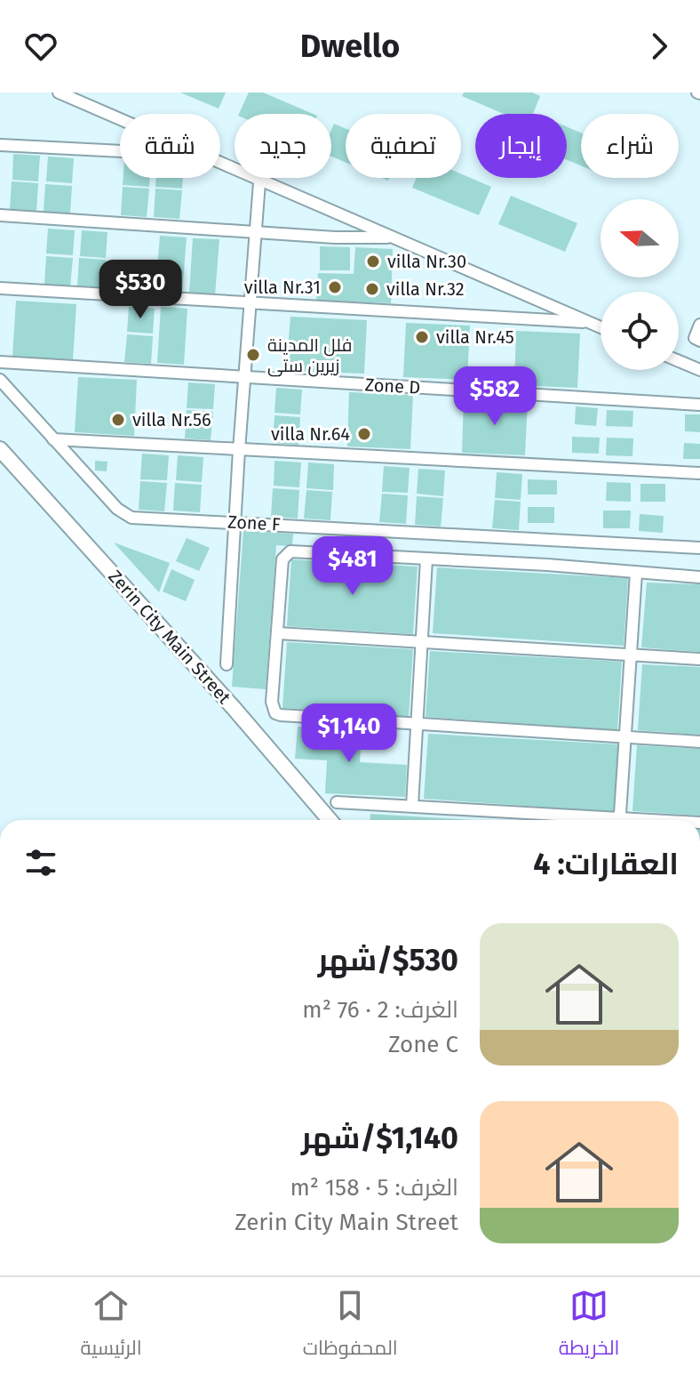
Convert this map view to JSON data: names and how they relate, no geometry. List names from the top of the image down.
{
  "streets": {
    "street": ["Zone D", "Zone F", "Zerin City Main Street"]
  },
  "places": [
    "villa Nr.30",
    "villa Nr.31",
    "villa Nr.32",
    "villa Nr.45",
    "فلل المدينة زیرین ستی",
    "villa Nr.56",
    "villa Nr.64"
  ],
  "north": "left",
  "page": {
    "header": "Dwello",
    "chip": [
      "شراء",
      "إيجار",
      "تصفية",
      "جديد",
      "شقة"
    ],
    "price": [
      "$530",
      "$582",
      "$481",
      "$1,140"
    ],
    "heading": "العقارات: 4",
    "list": [
      {
        "name": "$530/شهر",
        "note": "الغرف: 2 · 76 m² · Zone C"
      },
      {
        "name": "$1,140/شهر",
        "note": "الغرف: 5 · 158 m² · Zerin City Main Street"
      }
    ],
    "tabs": ["الخريطة", "المحفوظات", "الرئيسية"]
  }
}
